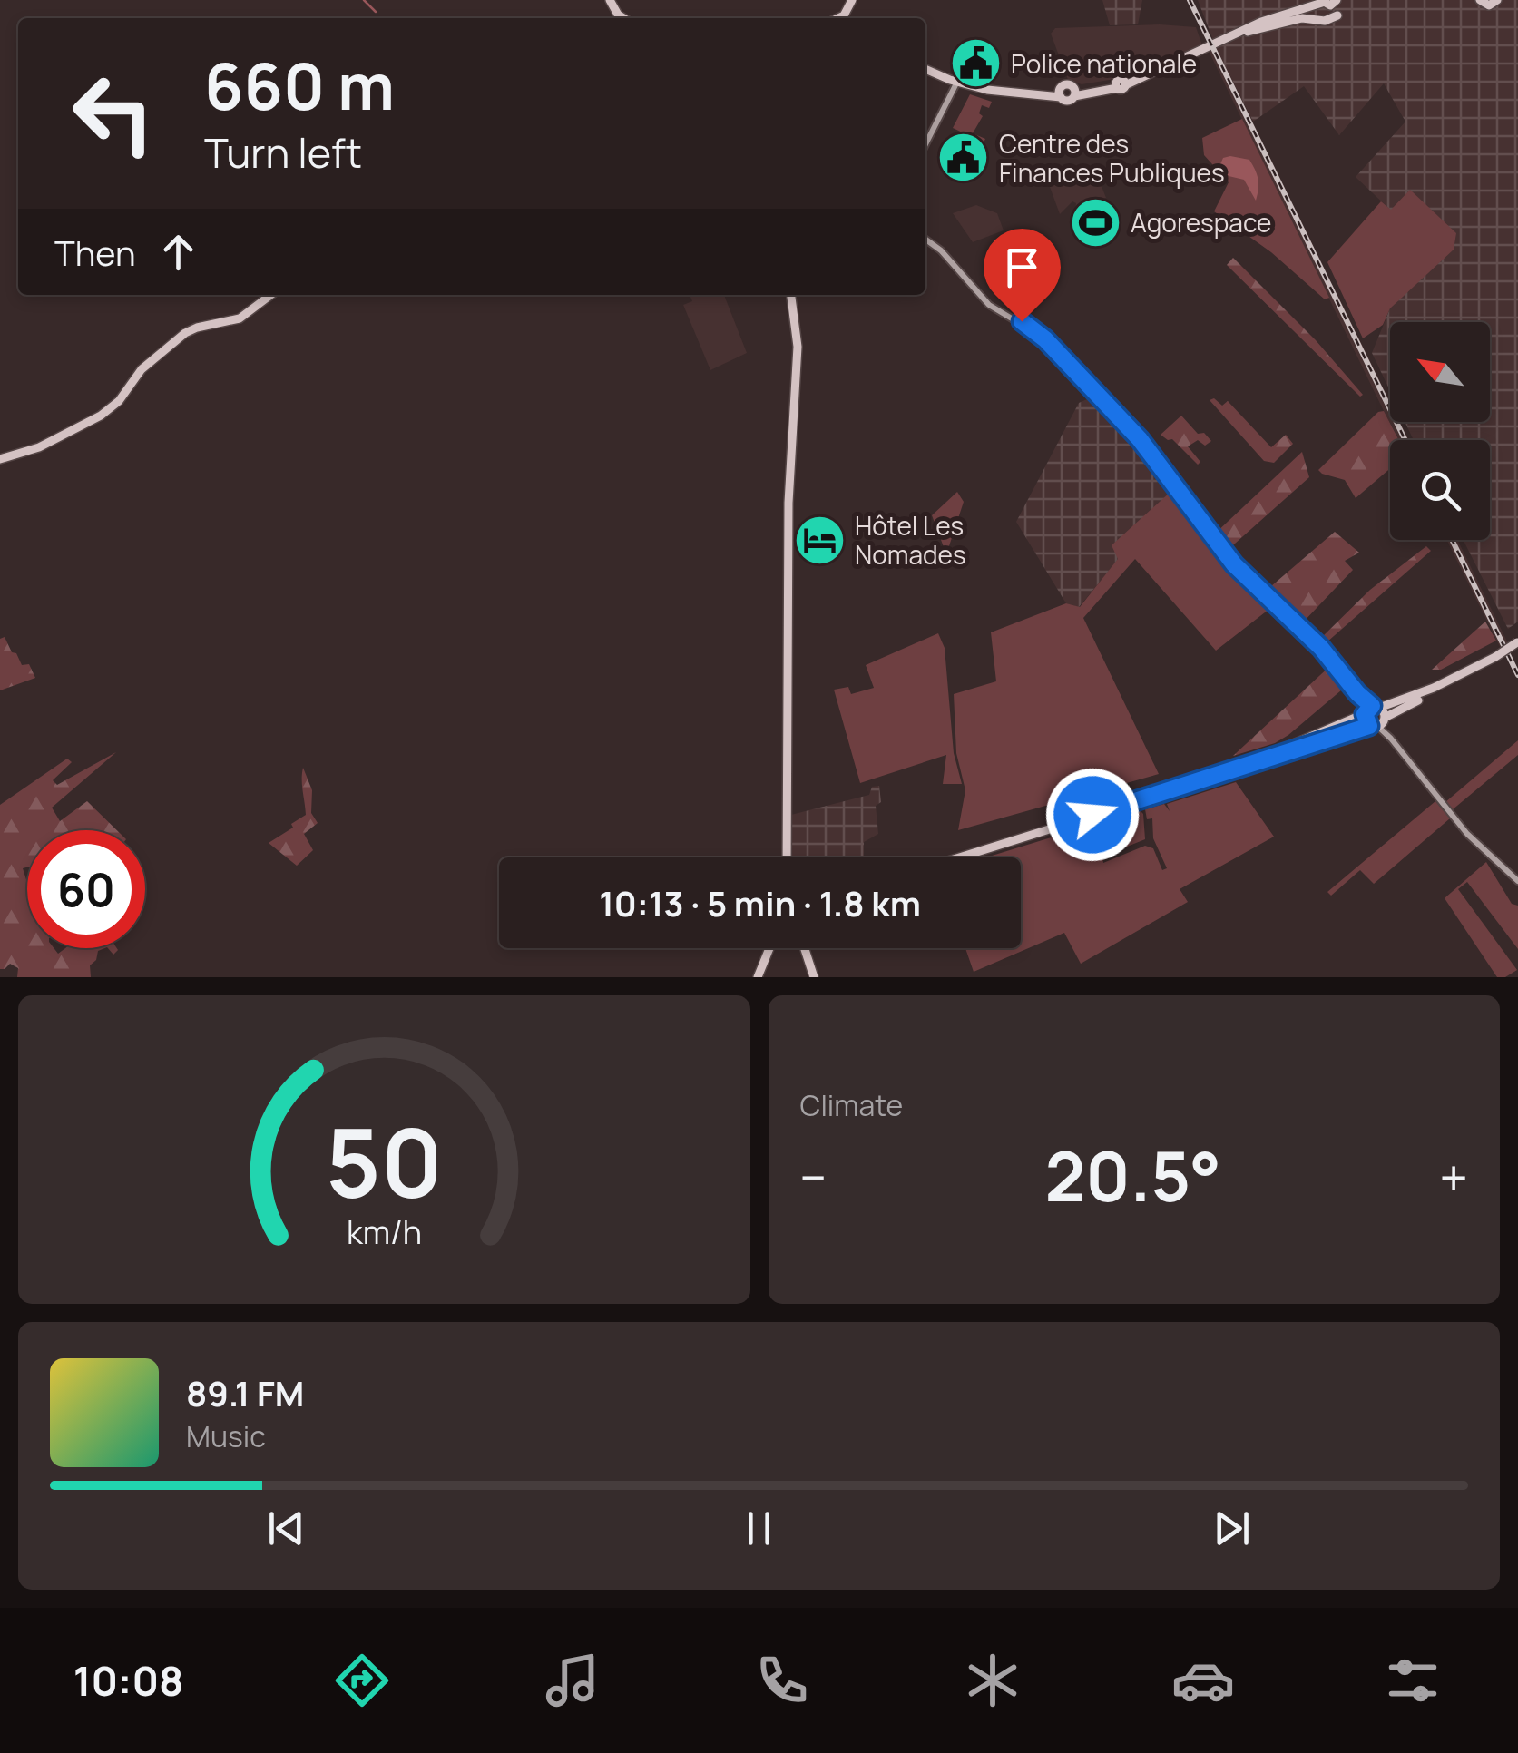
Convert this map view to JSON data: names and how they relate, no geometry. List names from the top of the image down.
{
  "places": {
    "public building": ["Police nationale", "Centre des Finances Publiques"],
    "sports": ["Agorespace"],
    "hotel": ["Hôtel Les Nomades"]
  },
  "north": "top left",
  "page": {
    "turn": ["660 m", "Turn left"],
    "then": "Then",
    "limit": "60",
    "trip": "10:13 · 5 min · 1.8 km",
    "tile": "Climate",
    "heat": ["−", "20.5°", "+"],
    "song": ["89.1 FM", "Music"],
    "tabs": "10:08",
    "gauge": ["50", "km/h"]
  }
}
